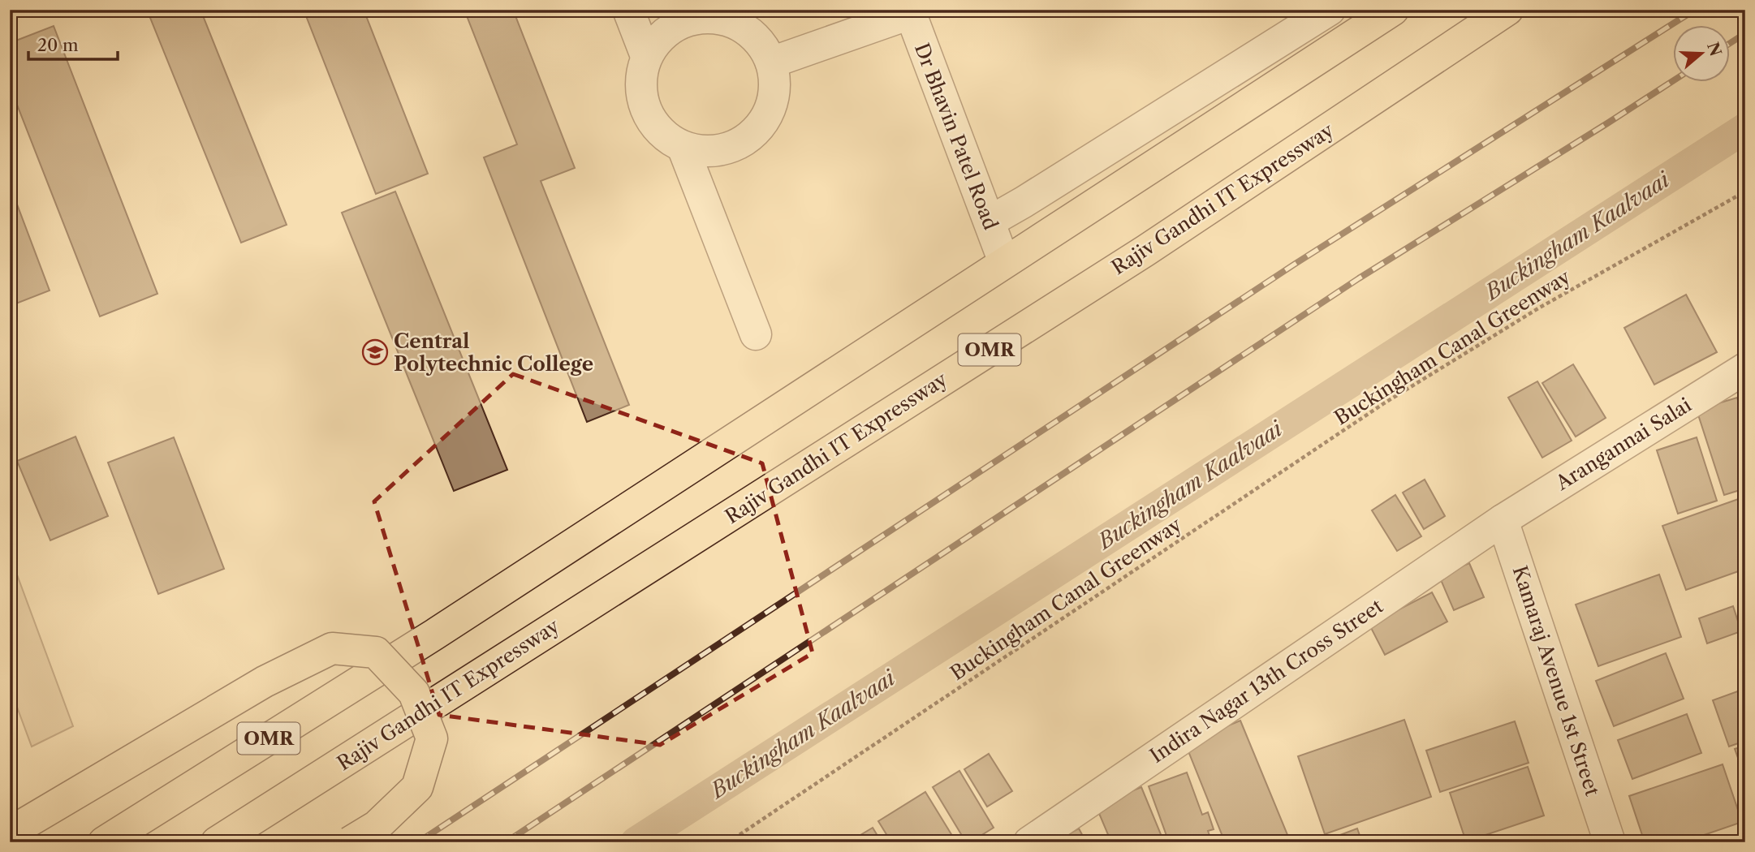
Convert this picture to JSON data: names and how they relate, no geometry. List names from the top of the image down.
{
  "streets": {
    "main road": ["Rajiv Gandhi IT Expressway", "OMR"],
    "street": [
      "Dr Bhavin Patel Road",
      "Arangannai Salai",
      "Indira Nagar 13th Cross Street",
      "Kamaraj Avenue 1st Street"
    ],
    "path": ["Buckingham Canal Greenway"]
  },
  "crossings": [
    ["Dr Bhavin Patel Road", "OMR"],
    ["Arangannai Salai", "Indira Nagar 13th Cross Street"],
    ["Arangannai Salai", "Kamaraj Avenue 1st Street"],
    ["Indira Nagar 13th Cross Street", "Kamaraj Avenue 1st Street"]
  ],
  "water": ["Buckingham Kaalvaai"],
  "places": {
    "school or university": ["Central Polytechnic College"]
  },
  "scale_bar": "20 m",
  "north": "right"
}
